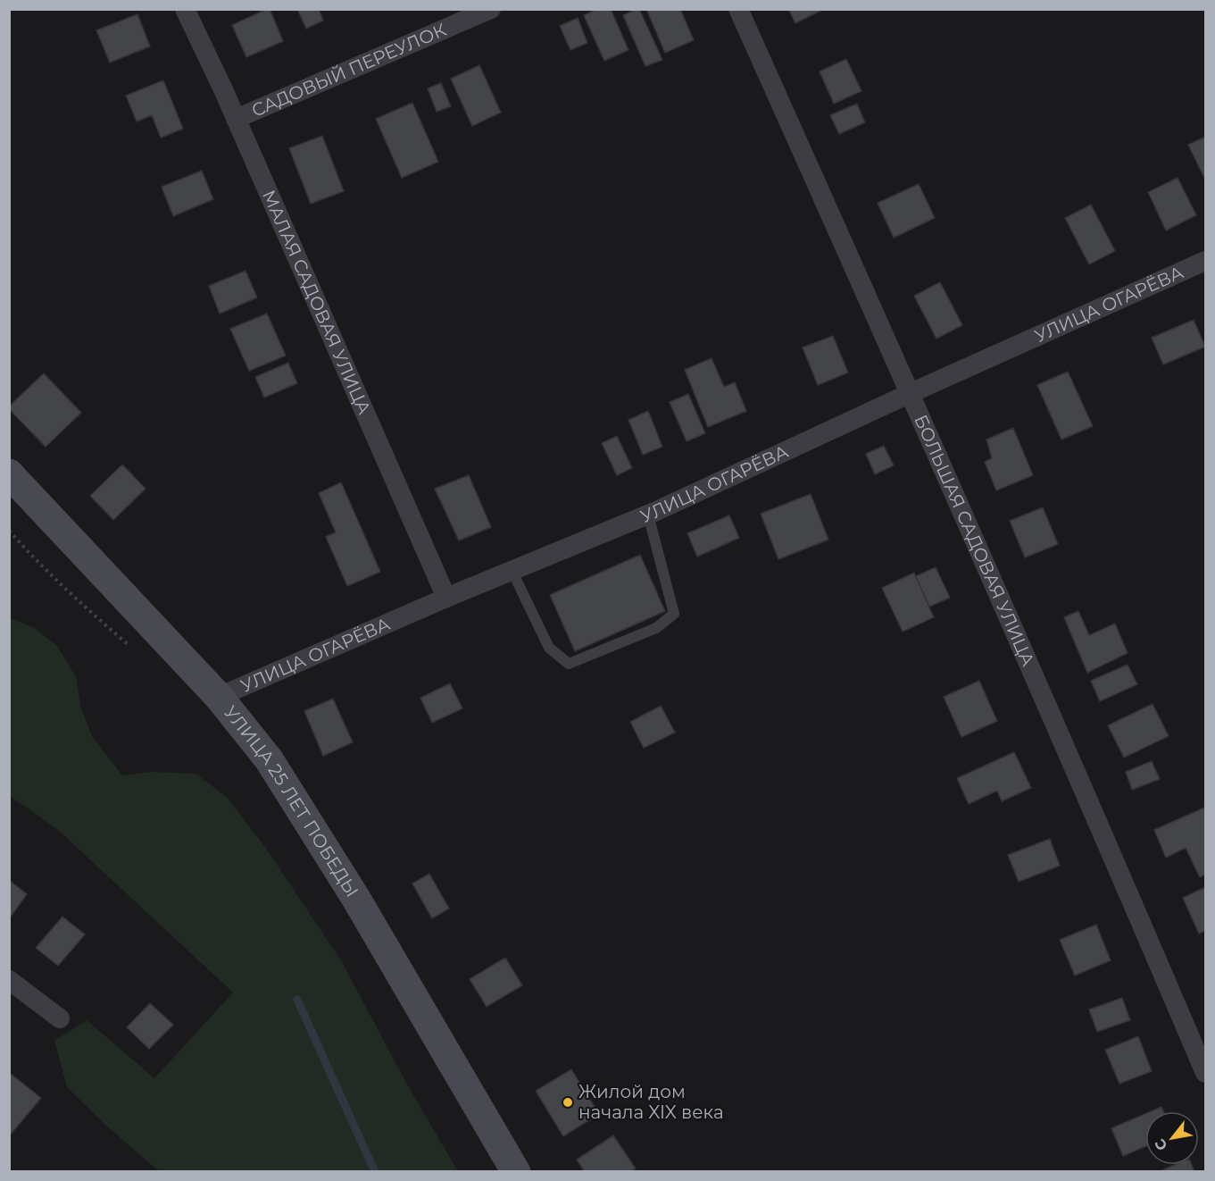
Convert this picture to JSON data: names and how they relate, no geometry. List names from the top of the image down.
{
  "streets": {
    "main road": ["УЛИЦА 25 ЛЕТ ПОБЕДЫ"],
    "street": [
      "САДОВЫЙ ПЕРЕУЛОК",
      "МАЛАЯ САДОВАЯ УЛИЦА",
      "УЛИЦА ОГАРЁВА",
      "БОЛЬШАЯ САДОВАЯ УЛИЦА"
    ]
  },
  "crossings": [
    ["САДОВЫЙ ПЕРЕУЛОК", "МАЛАЯ САДОВАЯ УЛИЦА"],
    ["МАЛАЯ САДОВАЯ УЛИЦА", "УЛИЦА ОГАРЁВА"],
    ["УЛИЦА ОГАРЁВА", "БОЛЬШАЯ САДОВАЯ УЛИЦА"],
    ["УЛИЦА ОГАРЁВА", "УЛИЦА 25 ЛЕТ ПОБЕДЫ"]
  ],
  "places": ["Жилой дом начала XIX века"],
  "north": "bottom left"
}
